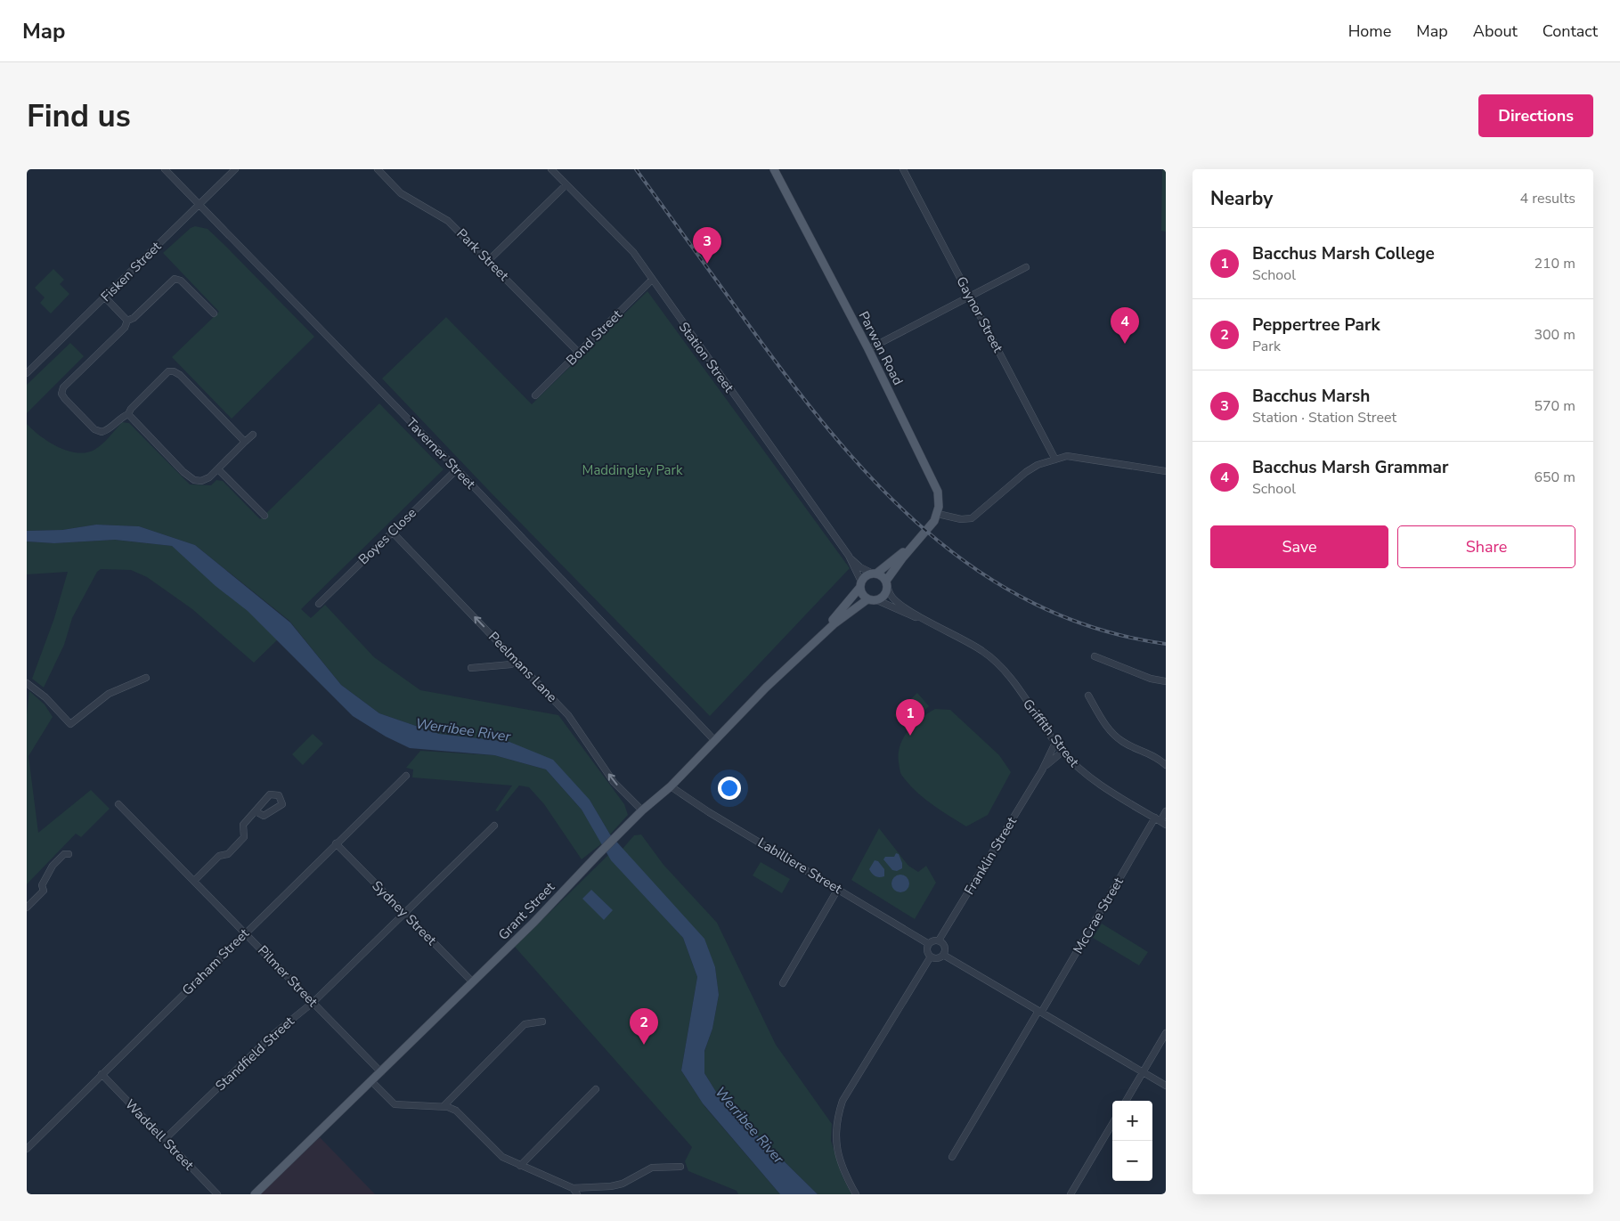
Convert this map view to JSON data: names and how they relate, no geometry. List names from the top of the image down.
{
  "streets": {
    "main road": ["Parwan Road", "Grant Street"],
    "street": [
      "Park Street",
      "Fisken Street",
      "Gaynor Street",
      "Bond Street",
      "Station Street",
      "Taverner Street",
      "Boyes Close",
      "Peelmans Lane",
      "Griffith Street",
      "Franklin Street",
      "Labilliere Street",
      "Sydney Street",
      "McCrae Street",
      "Graham Street",
      "Pilmer Street",
      "Standfield Street",
      "Waddell Street"
    ]
  },
  "crossings": [
    ["Park Street", "Bond Street"],
    ["Fisken Street", "Taverner Street"],
    ["Bond Street", "Station Street"],
    ["Station Street", "Griffith Street"],
    ["Station Street", "Grant Street"],
    ["Taverner Street", "Boyes Close"],
    ["Taverner Street", "Grant Street"],
    ["Boyes Close", "Peelmans Lane"],
    ["Peelmans Lane", "Grant Street"],
    ["Griffith Street", "Franklin Street"],
    ["Griffith Street", "Grant Street"],
    ["Griffith Street", "McCrae Street"],
    ["Franklin Street", "Labilliere Street"],
    ["Labilliere Street", "Grant Street"],
    ["Grant Street", "Sydney Street"],
    ["Grant Street", "Pilmer Street"],
    ["Sydney Street", "Graham Street"],
    ["Sydney Street", "Standfield Street"],
    ["Graham Street", "Pilmer Street"],
    ["Graham Street", "Waddell Street"],
    ["Pilmer Street", "Standfield Street"],
    ["Standfield Street", "Waddell Street"]
  ],
  "one_way": ["Peelmans Lane"],
  "water": ["Werribee River"],
  "parks": ["Maddingley Park"],
  "page": {
    "header": "Map",
    "nav": [
      "Home",
      "Map",
      "About",
      "Contact"
    ],
    "buttons": [
      "Directions",
      ["Save", "Share"]
    ],
    "title": "Find us",
    "heading": ["Nearby", "4 results"],
    "pins": [
      "3",
      "4",
      "1",
      "2"
    ],
    "list": [
      {
        "mark": "1",
        "name": "Bacchus Marsh College",
        "note": "School",
        "value": "210 m"
      },
      {
        "mark": "2",
        "name": "Peppertree Park",
        "note": "Park",
        "value": "300 m"
      },
      {
        "mark": "3",
        "name": "Bacchus Marsh",
        "note": "Station · Station Street",
        "value": "570 m"
      },
      {
        "mark": "4",
        "name": "Bacchus Marsh Grammar",
        "note": "School",
        "value": "650 m"
      }
    ],
    "map_buttons": ["+", "−"]
  }
}
